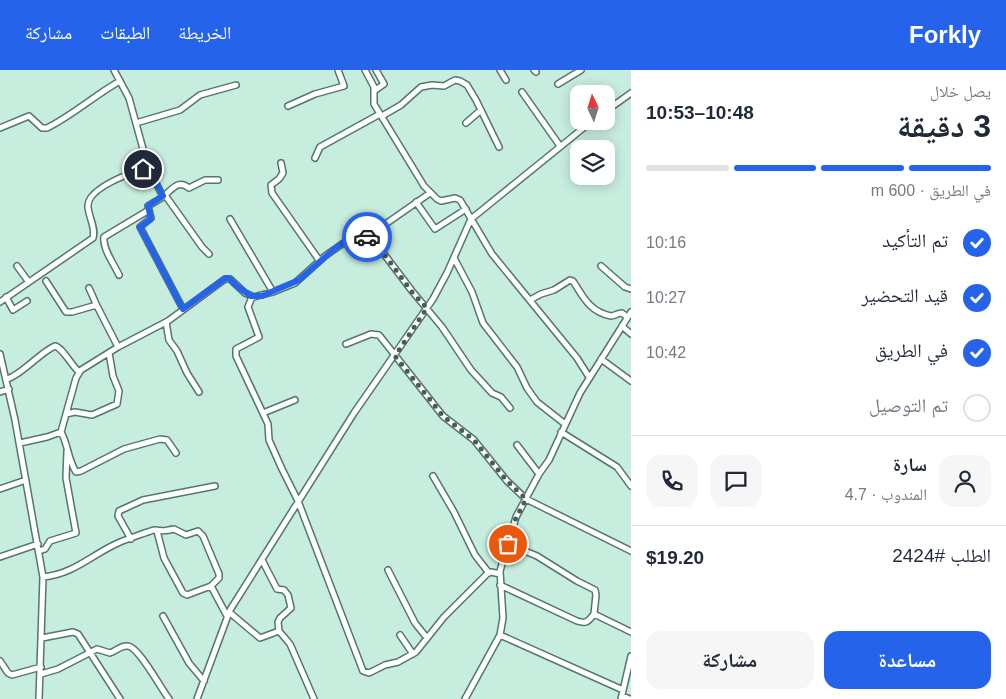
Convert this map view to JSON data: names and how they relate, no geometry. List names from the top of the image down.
{
  "north": "top",
  "page": {
    "header": "Forkly",
    "nav": ["الخريطة", "الطبقات", "مشاركة"],
    "heading": ["3 دقيقة", "يصل خلال", "10:48–10:53"],
    "panel": [
      "سارة",
      "المندوب · 4.7",
      "الطلب #2424",
      "$19.20"
    ],
    "bar": "في الطريق · 600 m",
    "list": [
      ["تم التأكيد", "10:16"],
      ["قيد التحضير", "10:27"],
      ["في الطريق", "10:42"],
      "تم التوصيل"
    ],
    "buttons": ["مساعدة", "مشاركة"]
  }
}
